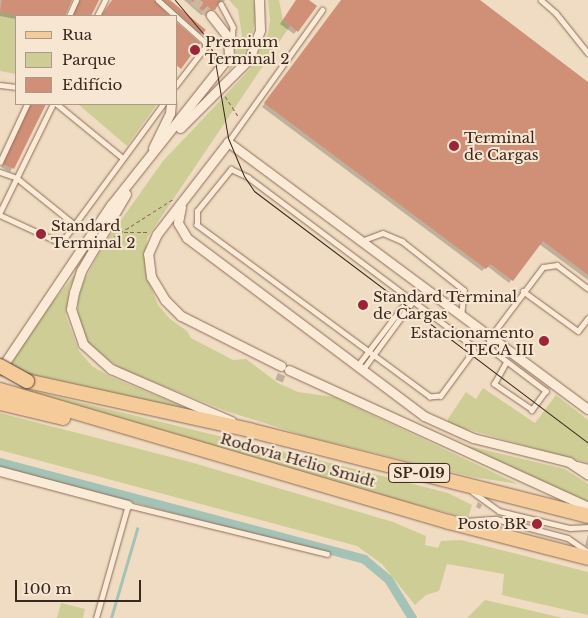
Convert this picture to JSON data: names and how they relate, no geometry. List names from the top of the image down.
{
  "streets": {
    "main road": ["Rodovia Hélio Smidt", "SP-019"]
  },
  "places": [
    "Premium Terminal 2",
    "Terminal de Cargas",
    "Standard Terminal 2",
    "Standard Terminal de Cargas",
    "Estacionamento TECA III",
    "Posto BR"
  ],
  "legend": ["Rua", "Parque", "Edifício"],
  "scale_bar": "100 m"
}
